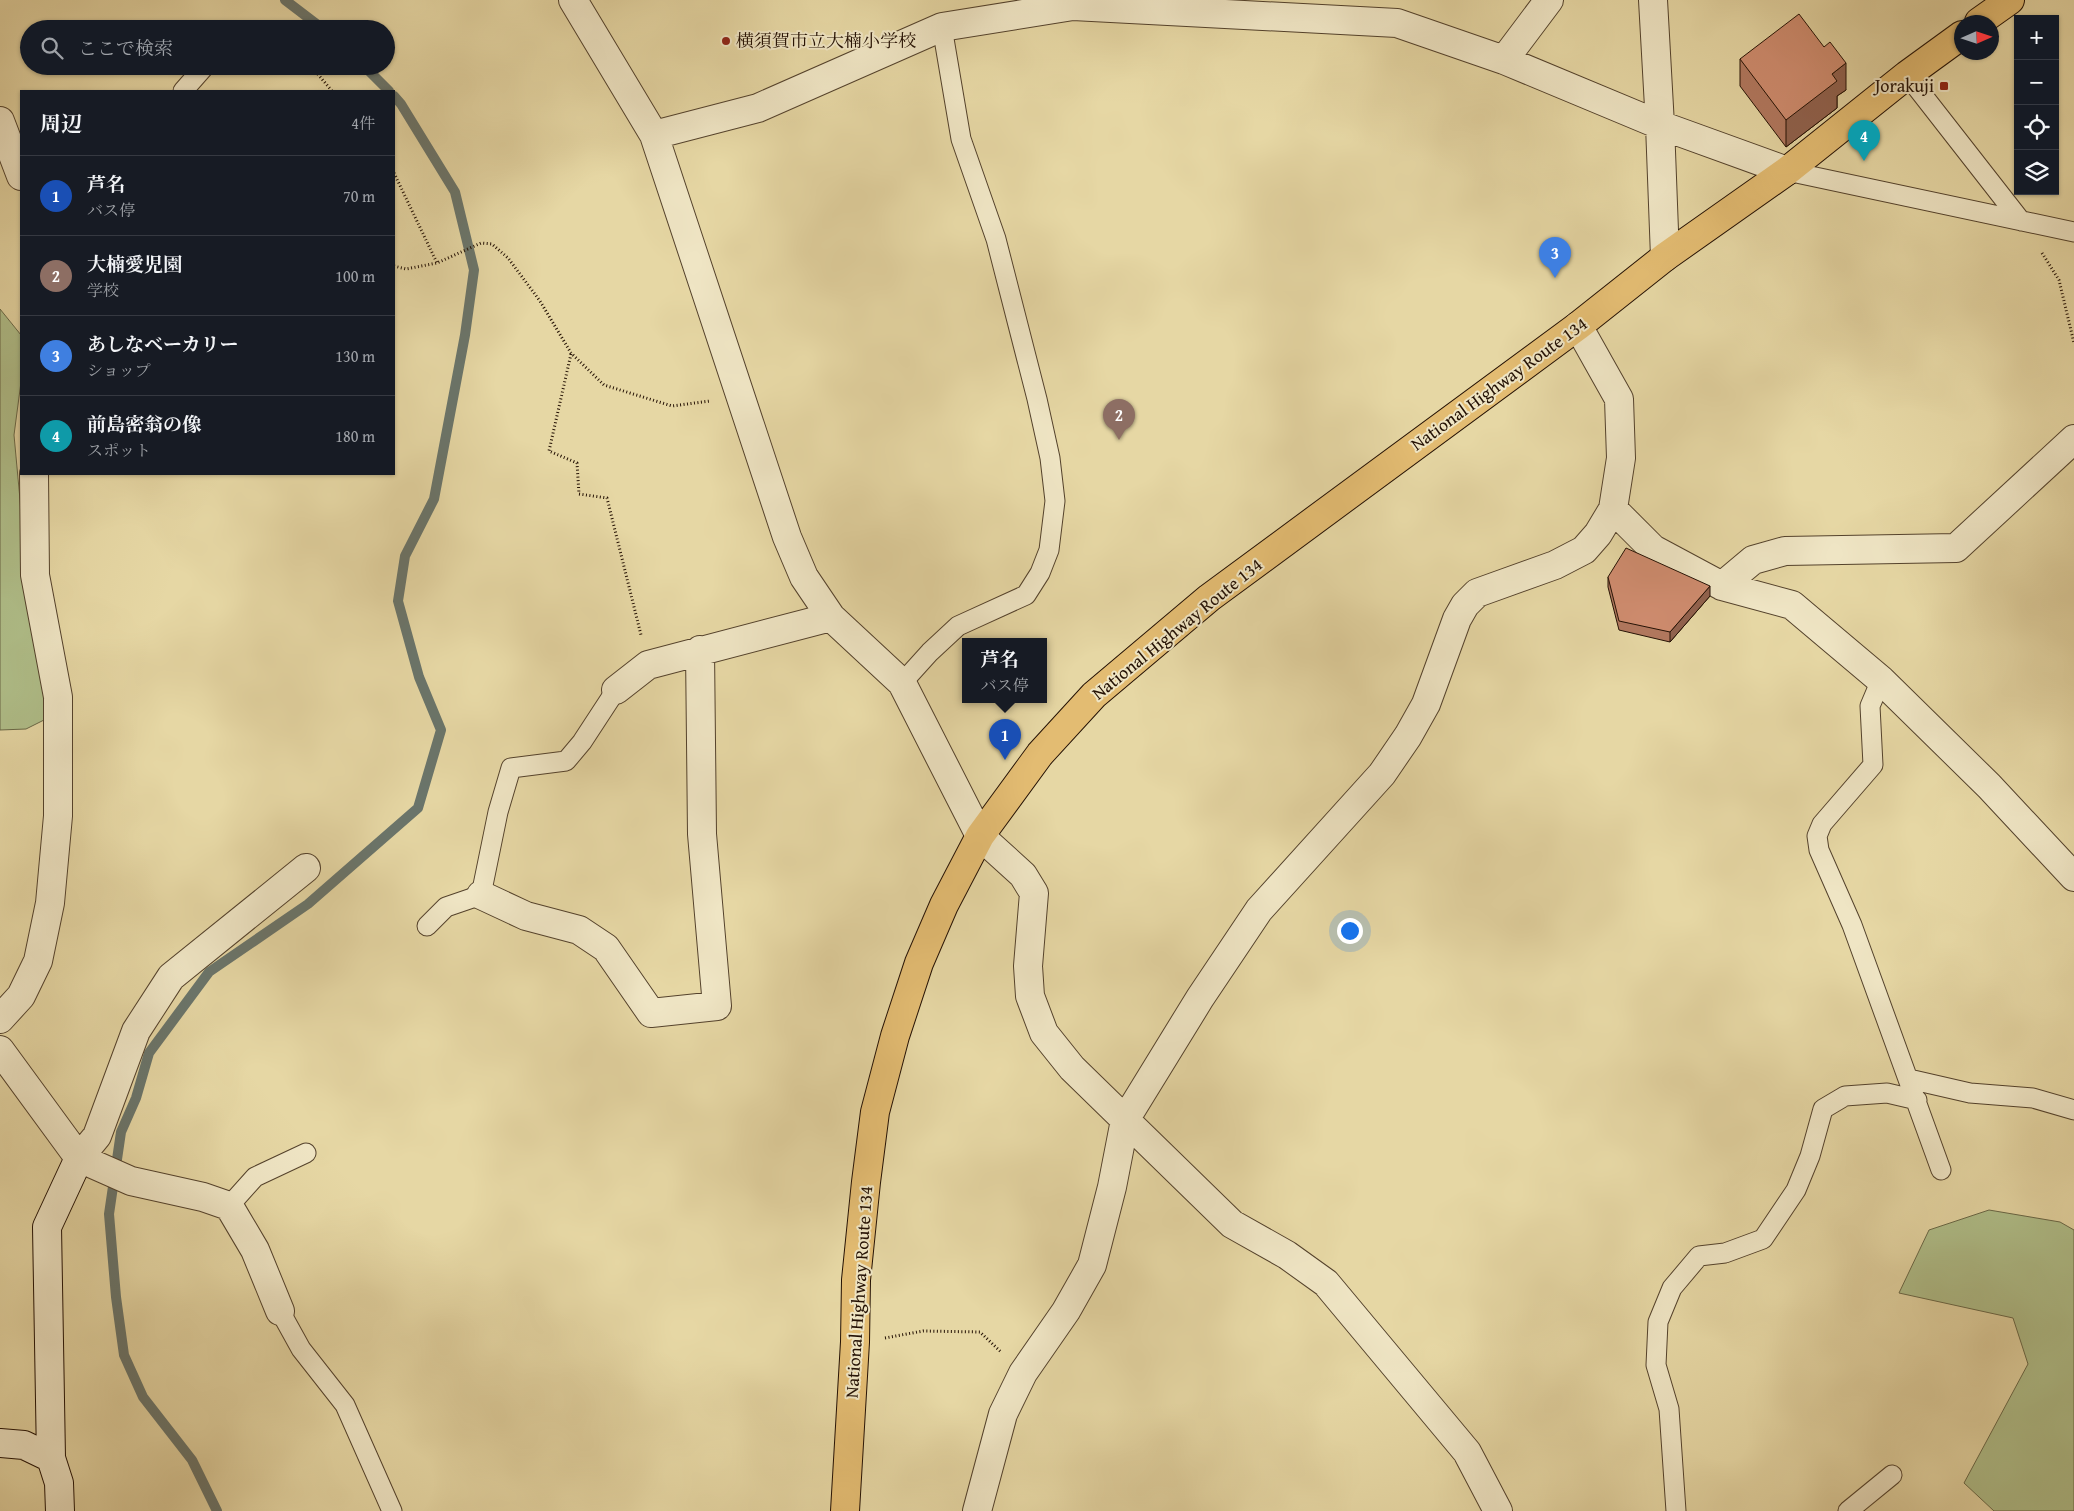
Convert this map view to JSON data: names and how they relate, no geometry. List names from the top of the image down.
{
  "streets": {
    "highway": ["National Highway Route 134"]
  },
  "places": {
    "other": ["横須賀市立大楠小学校"],
    "transit": ["Jorakuji"]
  },
  "north": "right",
  "page": {
    "map_buttons": ["+", "−"],
    "search": "ここで検索",
    "heading": ["周辺", "4件"],
    "pins": [
      "4",
      "3",
      "2",
      "1"
    ],
    "list": [
      {
        "mark": "1",
        "name": "芦名",
        "note": "バス停",
        "value": "70 m"
      },
      {
        "mark": "2",
        "name": "大楠愛児園",
        "note": "学校",
        "value": "100 m"
      },
      {
        "mark": "3",
        "name": "あしなベーカリー",
        "note": "ショップ",
        "value": "130 m"
      },
      {
        "mark": "4",
        "name": "前島密翁の像",
        "note": "スポット",
        "value": "180 m"
      }
    ],
    "popup": ["芦名", "バス停"]
  }
}
